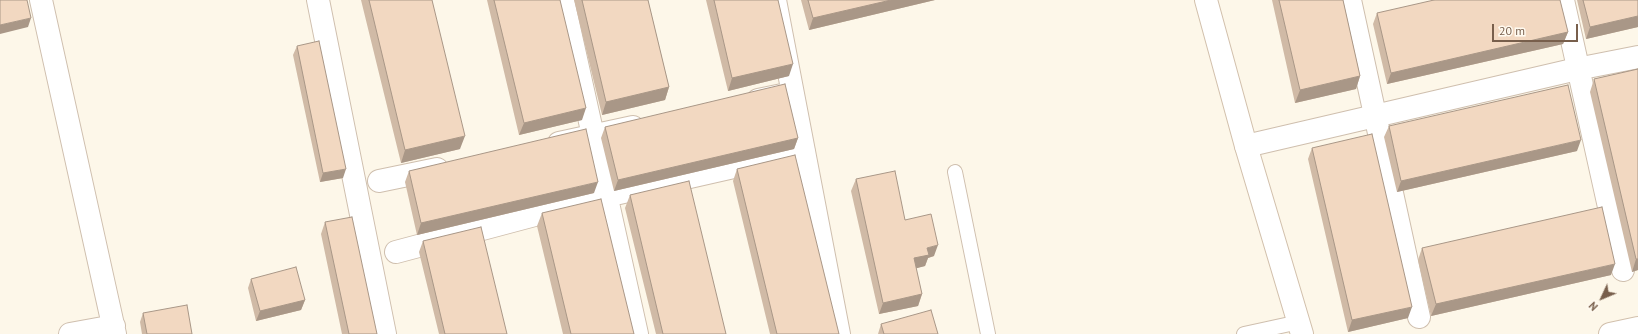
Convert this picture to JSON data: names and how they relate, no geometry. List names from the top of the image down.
{
  "scale_bar": "20 m",
  "north": "bottom left"
}
